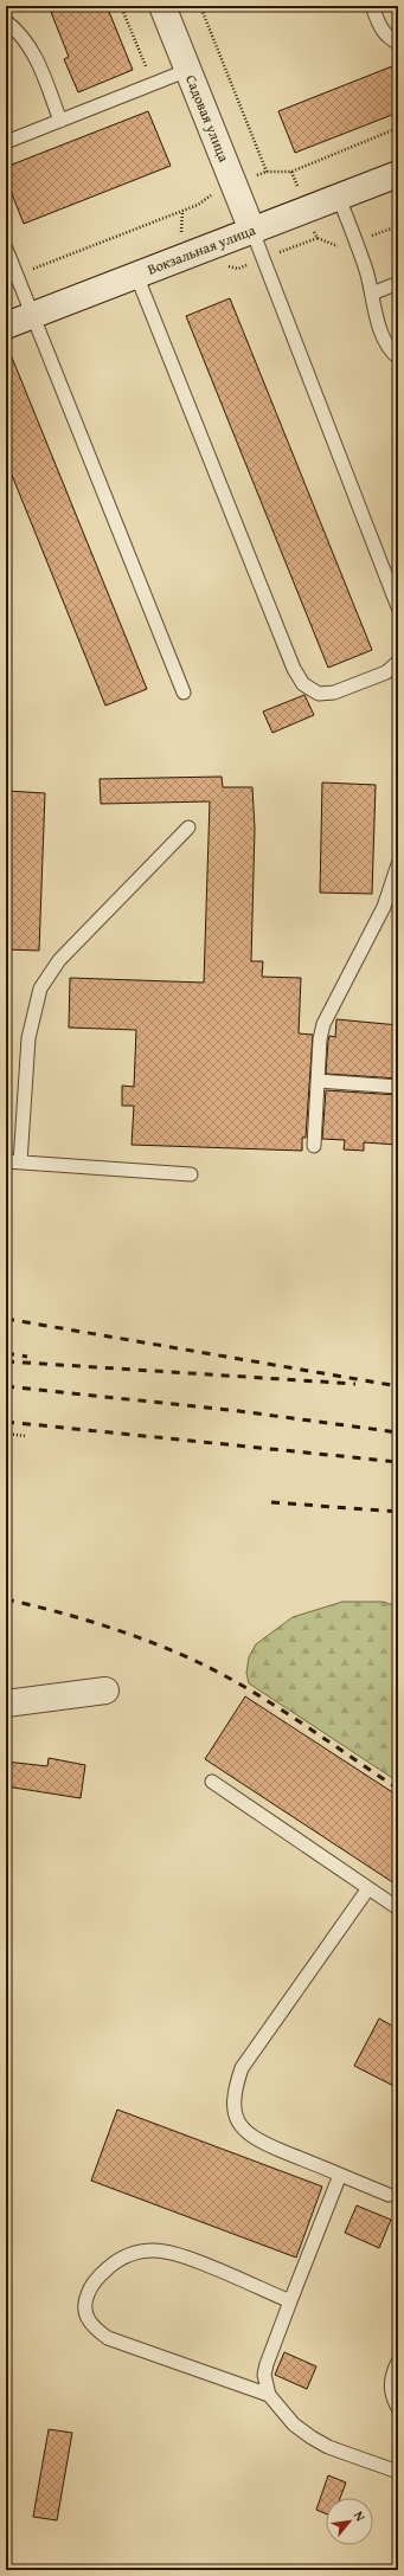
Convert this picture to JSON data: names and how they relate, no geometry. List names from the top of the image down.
{
  "streets": {
    "main road": ["Садовая улица", "Вокзальная улица"]
  },
  "crossings": [
    ["Садовая улица", "Вокзальная улица"]
  ],
  "north": "top right"
}
